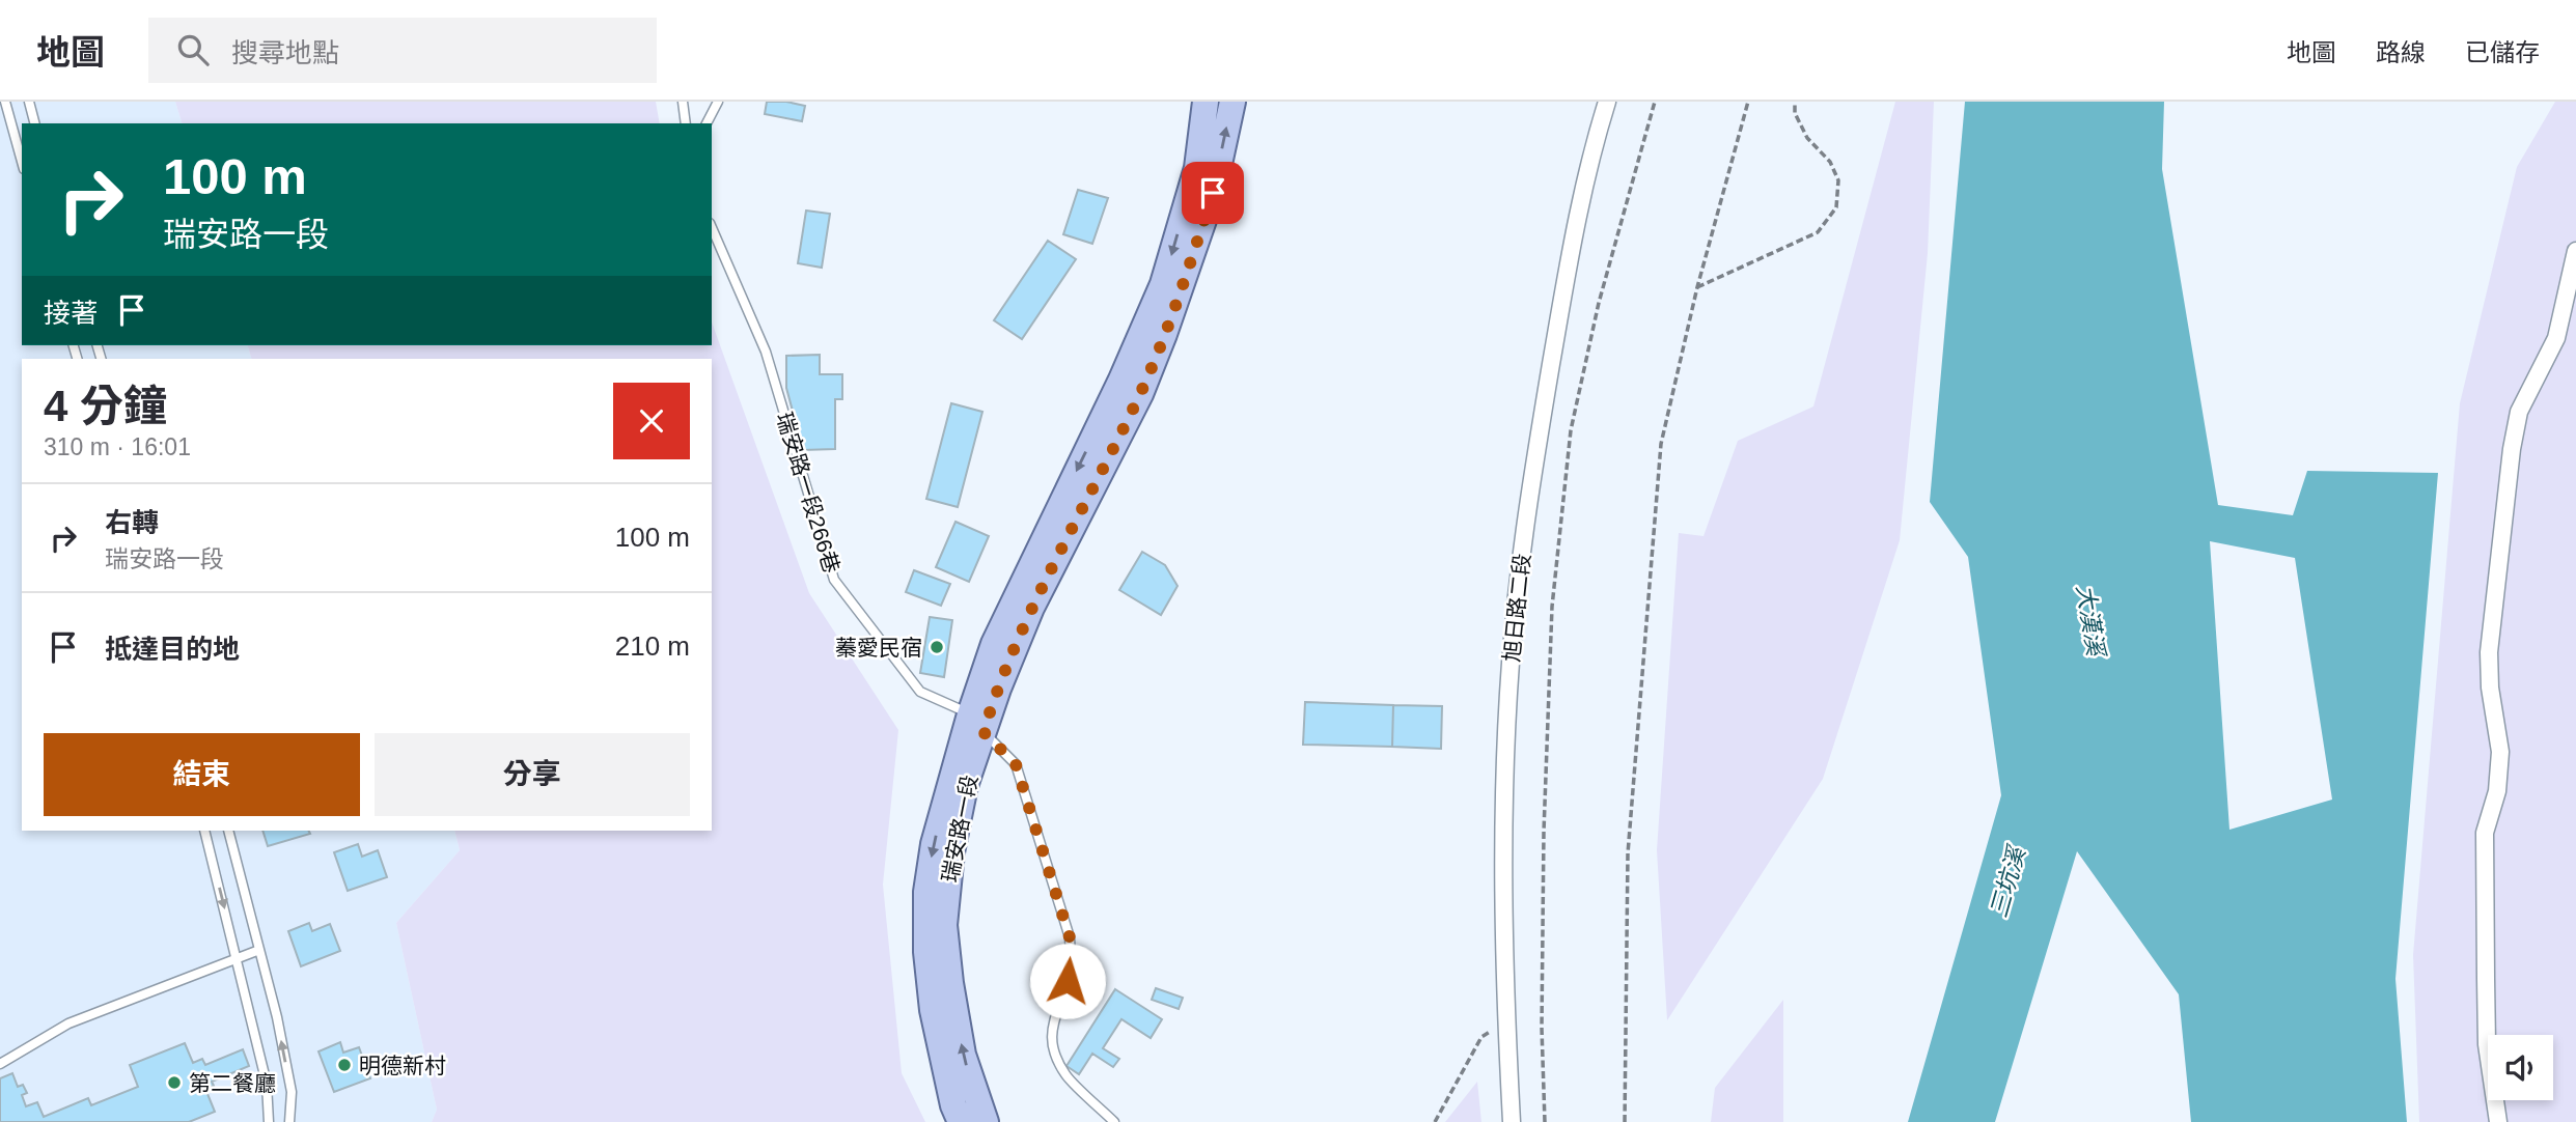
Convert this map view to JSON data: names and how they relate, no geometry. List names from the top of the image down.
{
  "streets": {
    "main road": ["瑞安路一段"],
    "street": ["旭日路二段"],
    "lane": ["瑞安路一段266巷"]
  },
  "crossings": [
    ["瑞安路一段266巷", "瑞安路一段"]
  ],
  "water": ["大漢溪", "三坑溪"],
  "places": ["蓁愛民宿", "明德新村", "第二餐廳"],
  "page": {
    "header": "地圖",
    "search": "搜尋地點",
    "nav": ["地圖", "路線", "已儲存"],
    "turn": ["100 m", "瑞安路一段"],
    "then": "接著",
    "heading": ["4 分鐘", "310 m · 16:01"],
    "list": [
      {
        "name": "右轉",
        "note": "瑞安路一段",
        "value": "100 m"
      },
      {
        "name": "抵達目的地",
        "value": "210 m"
      }
    ],
    "buttons": ["結束", "分享"]
  }
}
